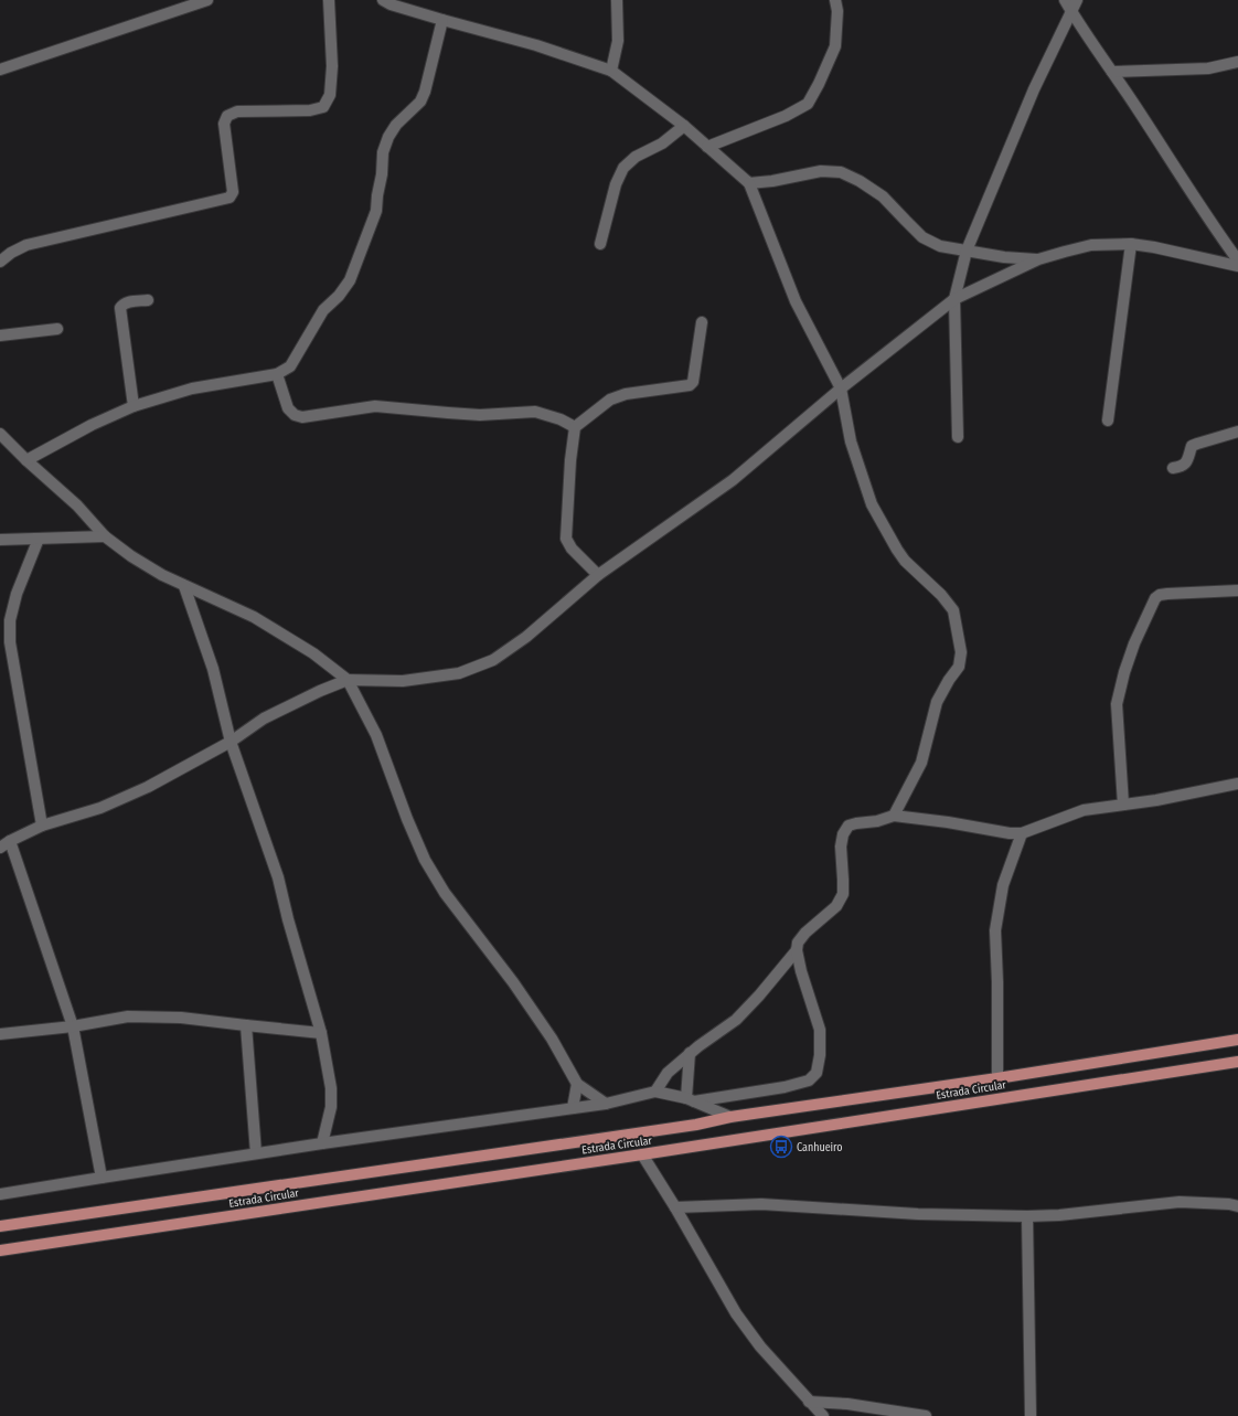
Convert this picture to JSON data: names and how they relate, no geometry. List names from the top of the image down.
{
  "streets": {
    "main road": ["Estrada Circular"]
  },
  "places": {
    "bus stop": ["Canhueiro"]
  }
}
